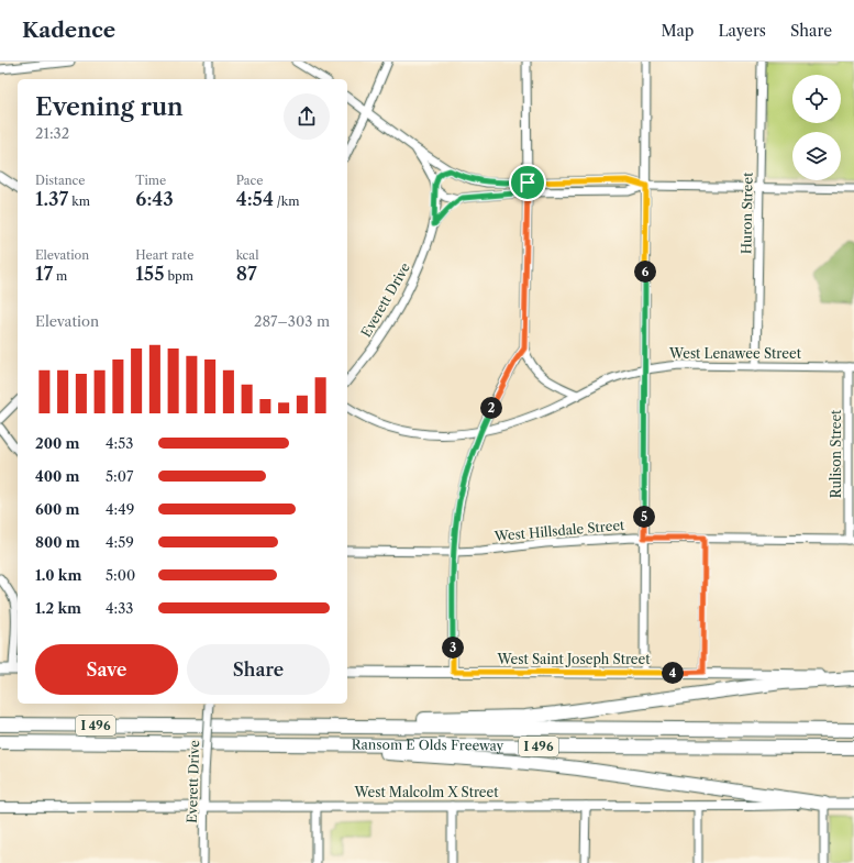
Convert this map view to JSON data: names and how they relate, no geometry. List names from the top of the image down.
{
  "streets": {
    "highway": ["I 496", "Ransom E Olds Freeway"],
    "main road": ["West Saint Joseph Street", "West Malcolm X Street"],
    "street": [
      "Huron Street",
      "Everett Drive",
      "West Lenawee Street",
      "Rulison Street",
      "West Hillsdale Street"
    ]
  },
  "crossings": [
    ["Huron Street", "West Lenawee Street"],
    ["Everett Drive", "West Malcolm X Street"],
    ["West Lenawee Street", "Rulison Street"],
    ["Rulison Street", "West Hillsdale Street"]
  ],
  "page": {
    "header": "Kadence",
    "nav": ["Map", "Layers", "Share"],
    "heading": ["Evening run", "21:32"],
    "stats": [
      ["Distance", "1.37 km"],
      ["Time", "6:43"],
      ["Pace", "4:54 /km"],
      ["Elevation", "17 m"],
      ["Heart rate", "155 bpm"],
      ["kcal", "87"]
    ],
    "pins": [
      "6",
      "2",
      "5",
      "3",
      "4"
    ],
    "chart": ["Elevation", "287–303 m"],
    "list": [
      {
        "name": "200 m",
        "note": "4:53"
      },
      {
        "name": "400 m",
        "note": "5:07"
      },
      {
        "name": "600 m",
        "note": "4:49"
      },
      {
        "name": "800 m",
        "note": "4:59"
      },
      {
        "name": "1.0 km",
        "note": "5:00"
      },
      {
        "name": "1.2 km",
        "note": "4:33"
      }
    ],
    "buttons": ["Save", "Share"]
  }
}
